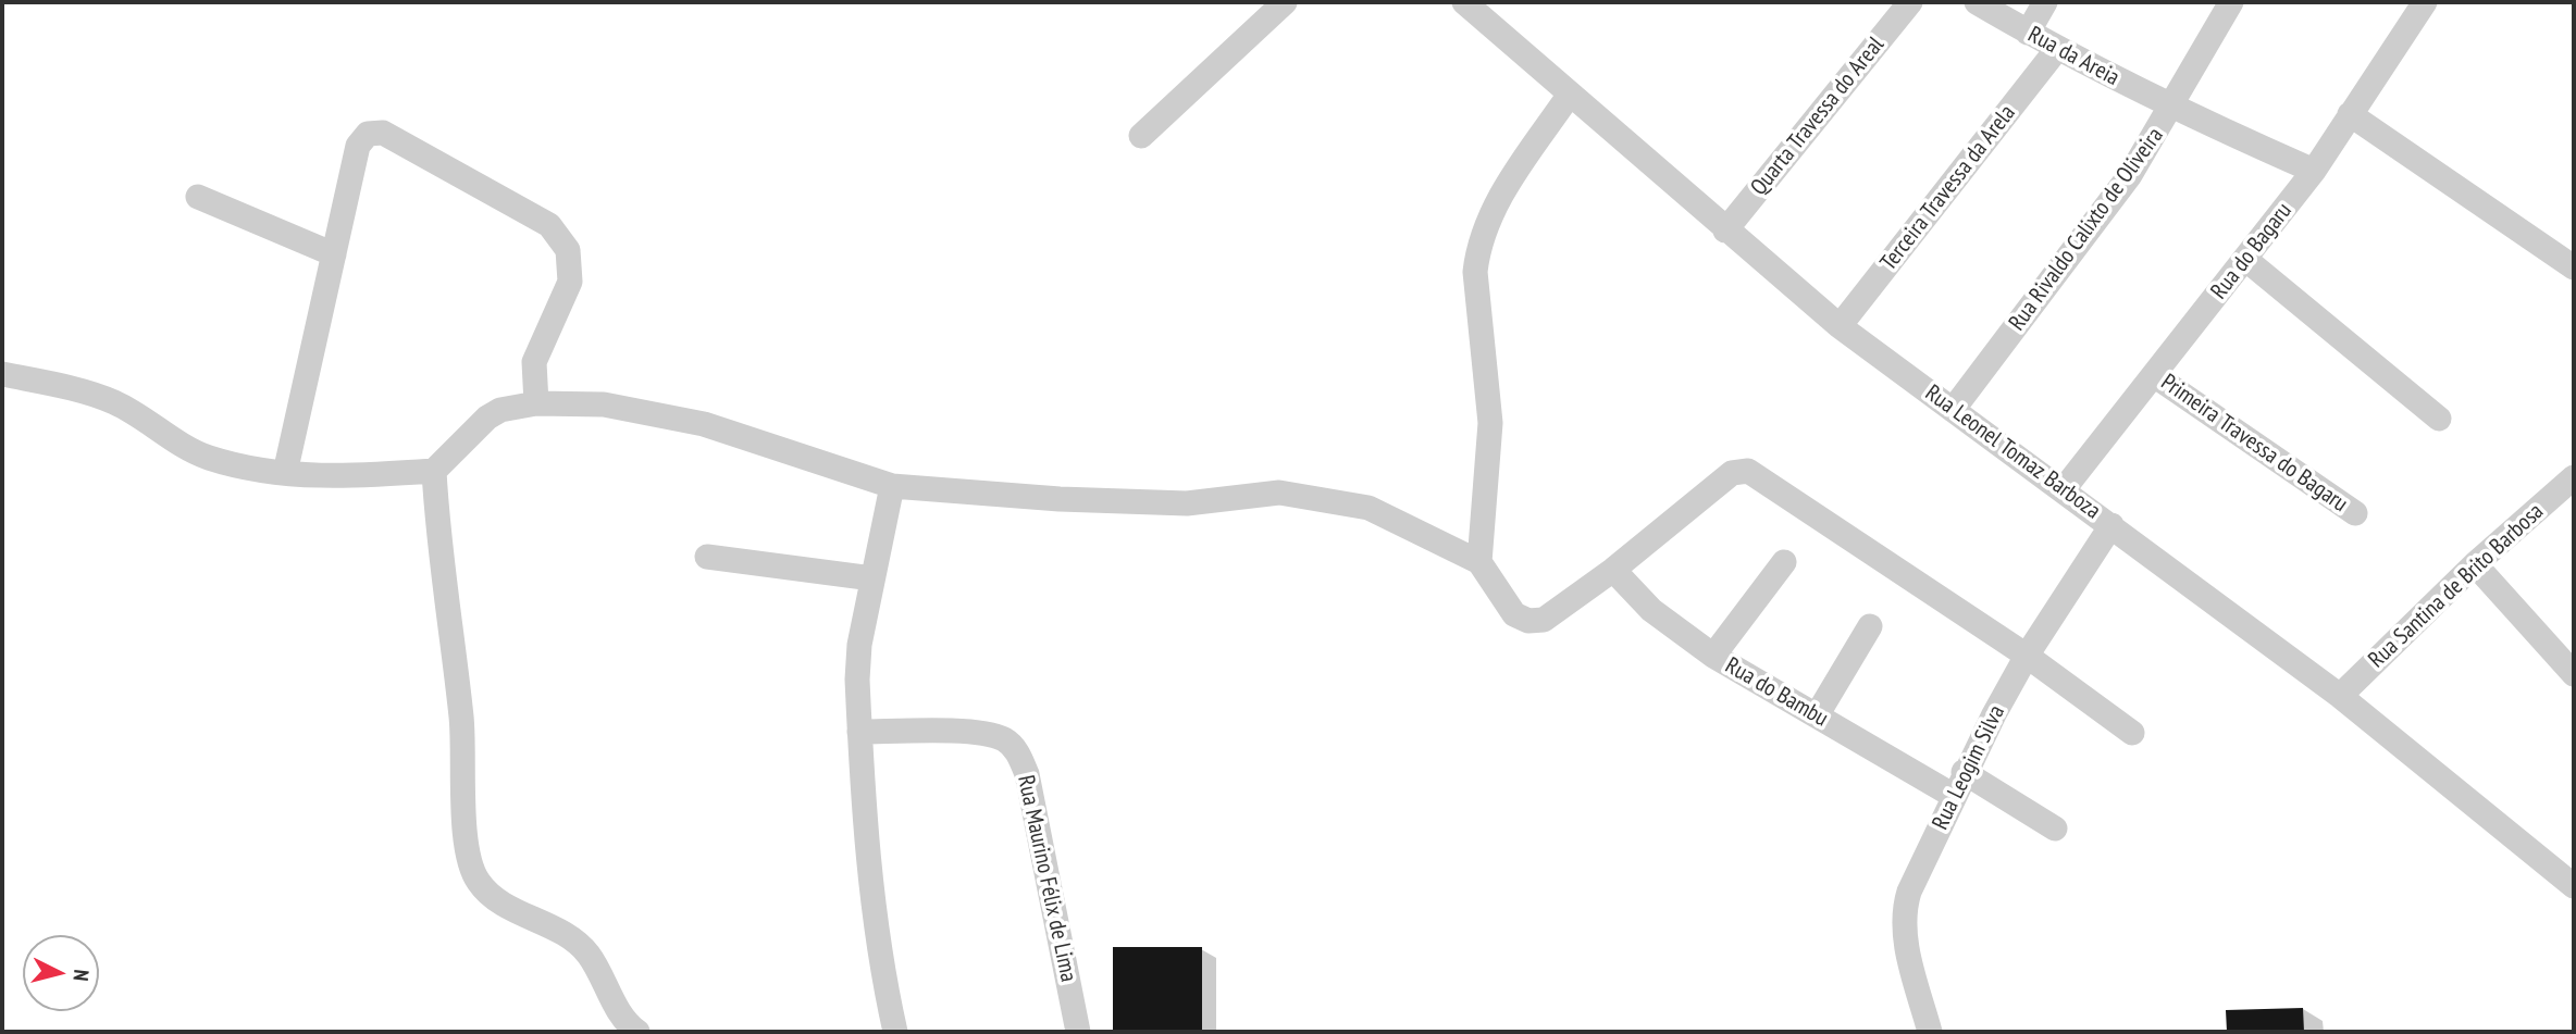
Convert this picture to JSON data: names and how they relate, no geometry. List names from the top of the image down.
{
  "streets": {
    "street": [
      "Rua da Areia",
      "Quarta Travessa do Areal",
      "Terceira Travessa da Arela",
      "Rua Rivaldo Calixto de Oliveira",
      "Rua do Bagaru",
      "Primeira Travessa do Bagaru",
      "Rua Leonel Tomaz Barboza",
      "Rua Santina de Brito Barbosa",
      "Rua do Bambu",
      "Rua Leogim Silva",
      "Rua Maurino Félix de Lima"
    ]
  },
  "crossings": [
    ["Rua da Areia", "Terceira Travessa da Arela"],
    ["Rua da Areia", "Rua Rivaldo Calixto de Oliveira"],
    ["Rua da Areia", "Rua do Bagaru"],
    ["Quarta Travessa do Areal", "Rua Leonel Tomaz Barboza"],
    ["Terceira Travessa da Arela", "Rua Leonel Tomaz Barboza"],
    ["Rua Rivaldo Calixto de Oliveira", "Rua Leonel Tomaz Barboza"],
    ["Rua do Bagaru", "Primeira Travessa do Bagaru"],
    ["Rua do Bagaru", "Rua Leonel Tomaz Barboza"],
    ["Rua Leonel Tomaz Barboza", "Rua Santina de Brito Barbosa"],
    ["Rua Leonel Tomaz Barboza", "Rua Leogim Silva"],
    ["Rua do Bambu", "Rua Leogim Silva"]
  ],
  "north": "right"
}
